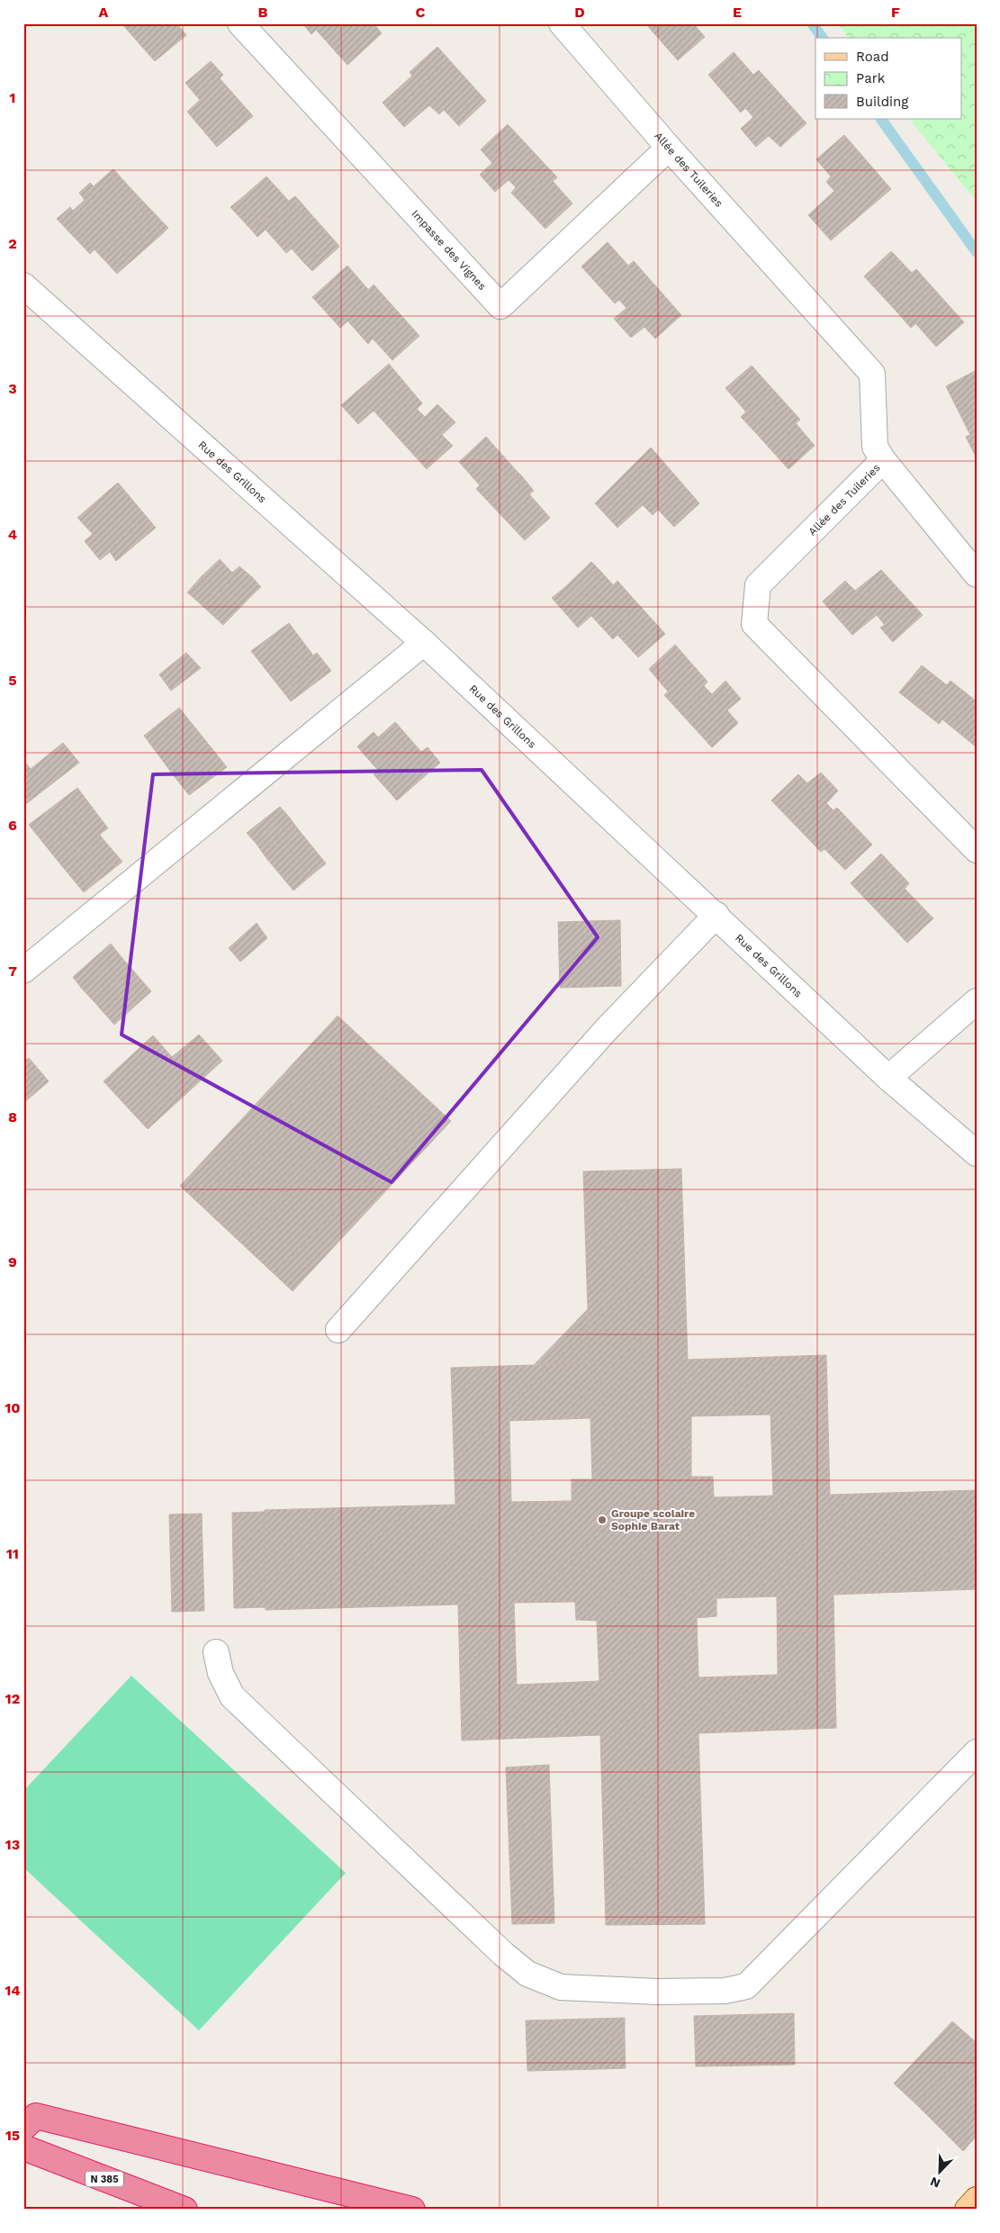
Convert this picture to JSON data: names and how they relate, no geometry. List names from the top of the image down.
{
  "streets": {
    "highway": ["N 385"],
    "street": ["Allée des Tuileries", "Impasse des Vignes", "Rue des Grillons"]
  },
  "crossings": [
    ["Allée des Tuileries", "Impasse des Vignes"]
  ],
  "places": ["Groupe scolaire Sophie Barat"],
  "legend": ["Road", "Park", "Building"],
  "north": "bottom left",
  "grid": {
    "columns": [
      "A",
      "B",
      "C",
      "D",
      "E",
      "F"
    ],
    "rows": [
      "1",
      "2",
      "3",
      "4",
      "5",
      "6",
      "7",
      "8",
      "9",
      "10",
      "11",
      "12",
      "13",
      "14",
      "15"
    ]
  }
}
